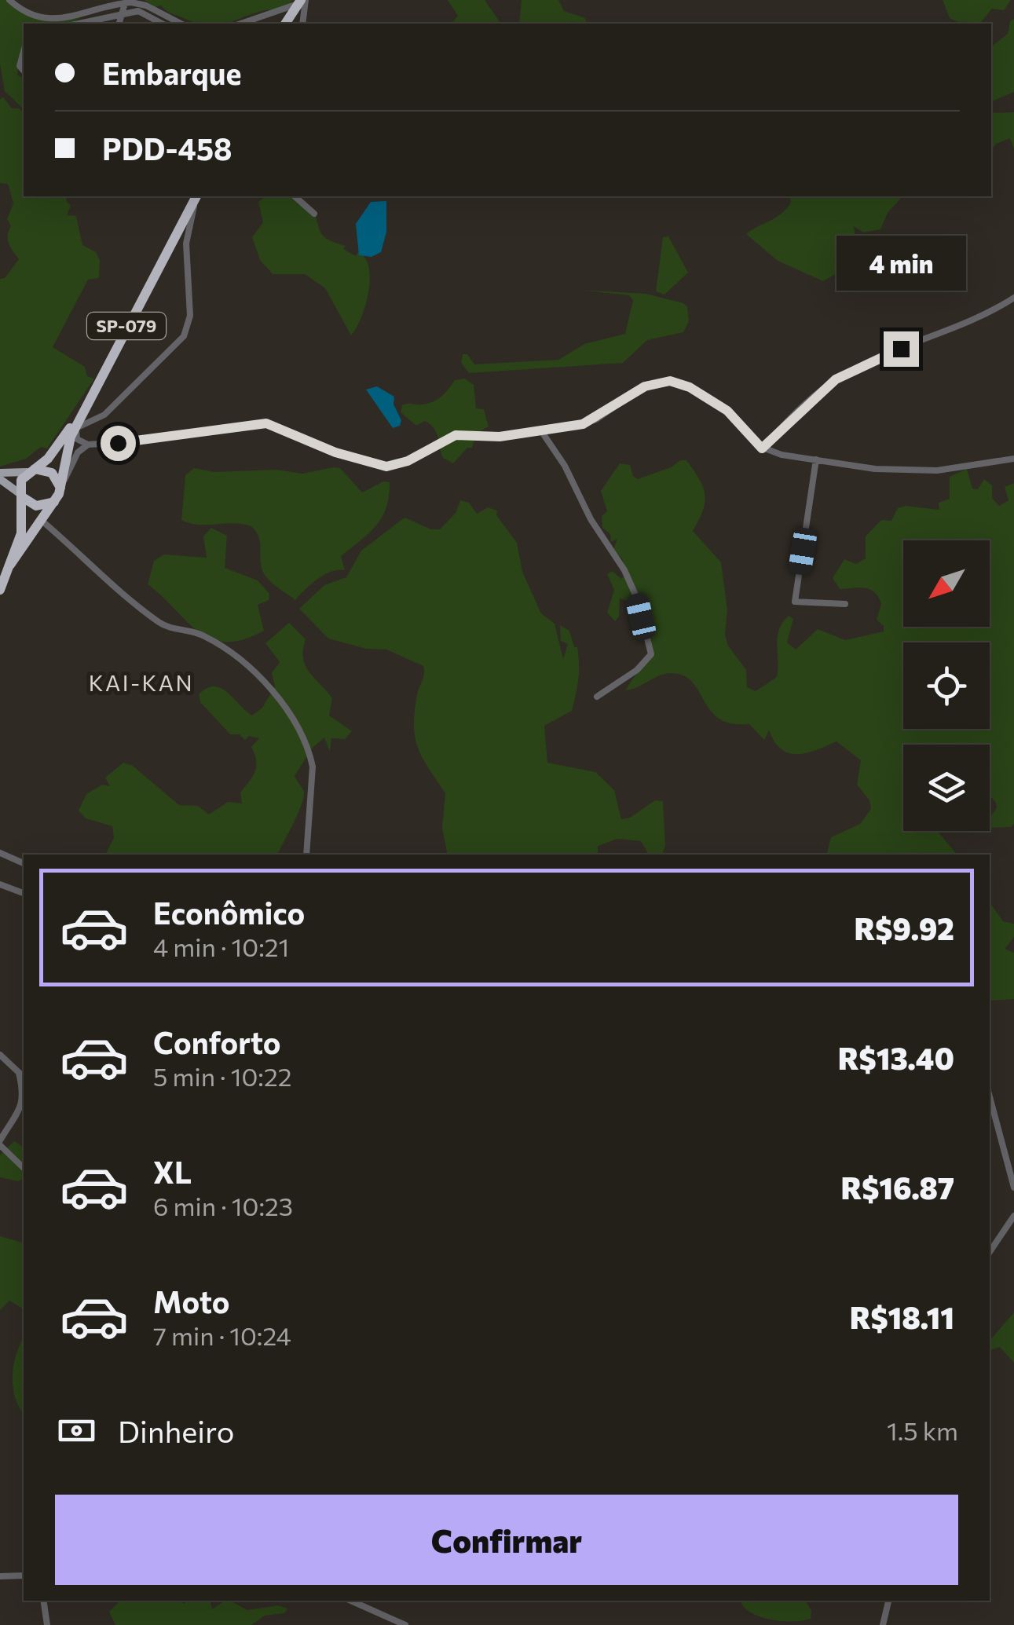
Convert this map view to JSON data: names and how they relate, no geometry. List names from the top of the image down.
{
  "streets": {
    "highway": ["SP-079"]
  },
  "districts": ["KAI-KAN"],
  "north": "bottom left",
  "page": {
    "banner": ["Embarque", "PDD-458"],
    "bubble": "4 min",
    "list": [
      {
        "name": "Econômico",
        "note": "4 min · 10:21",
        "value": "R$9.92"
      },
      {
        "name": "Conforto",
        "note": "5 min · 10:22",
        "value": "R$13.40"
      },
      {
        "name": "XL",
        "note": "6 min · 10:23",
        "value": "R$16.87"
      },
      {
        "name": "Moto",
        "note": "7 min · 10:24",
        "value": "R$18.11"
      }
    ],
    "pay": ["Dinheiro", "1.5 km"],
    "buttons": "Confirmar"
  }
}
